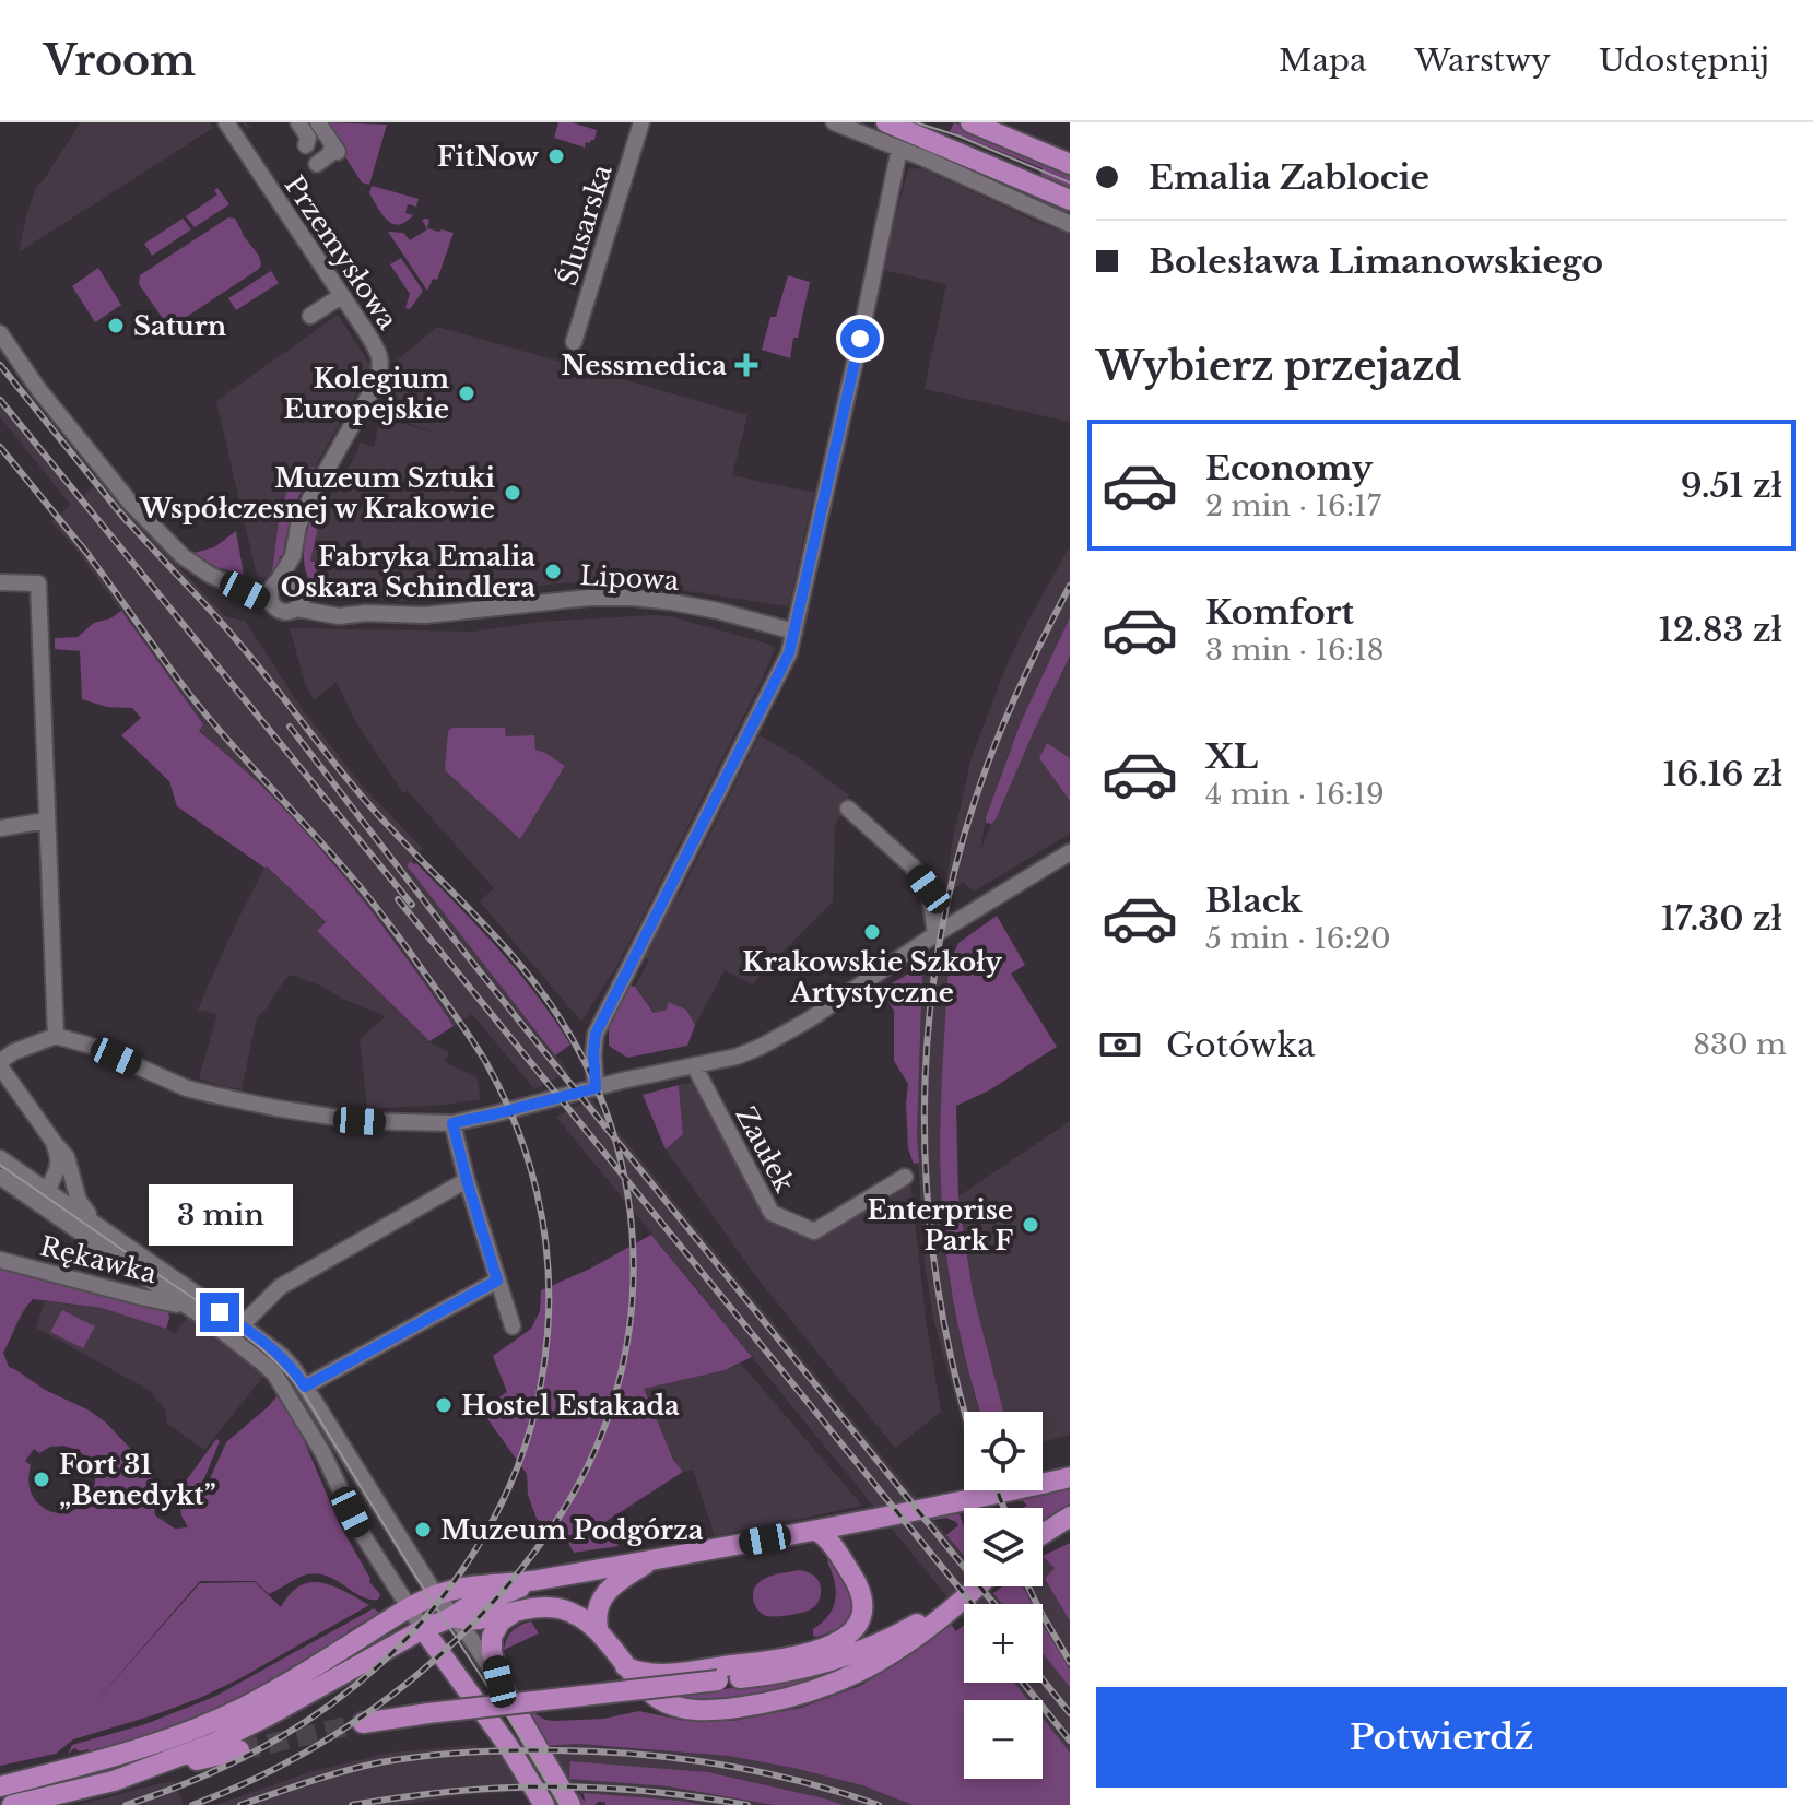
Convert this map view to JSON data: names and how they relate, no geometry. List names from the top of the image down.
{
  "streets": {
    "street": [
      "Ślusarska",
      "Przemysłowa",
      "Lipowa",
      "Zaułek",
      "Rękawka"
    ]
  },
  "crossings": [
    ["Przemysłowa", "Lipowa"]
  ],
  "places": {
    "other": [
      "FitNow",
      "Saturn",
      "Kolegium Europejskie",
      "Muzeum Sztuki Współczesnej w Krakowie",
      "Fabryka Emalia Oskara Schindlera",
      "Krakowskie Szkoły Artystyczne",
      "Enterprise Park F",
      "Hostel Estakada",
      "Fort 31 „Benedykt”",
      "Muzeum Podgórza"
    ],
    "health": ["Nessmedica"]
  },
  "page": {
    "header": "Vroom",
    "nav": ["Mapa", "Warstwy", "Udostępnij"],
    "banner": ["Emalia Zablocie", "Bolesława Limanowskiego"],
    "heading": "Wybierz przejazd",
    "list": [
      {
        "name": "Economy",
        "note": "2 min · 16:17",
        "value": "9.51 zł"
      },
      {
        "name": "Komfort",
        "note": "3 min · 16:18",
        "value": "12.83 zł"
      },
      {
        "name": "XL",
        "note": "4 min · 16:19",
        "value": "16.16 zł"
      },
      {
        "name": "Black",
        "note": "5 min · 16:20",
        "value": "17.30 zł"
      }
    ],
    "pay": ["Gotówka", "830 m"],
    "bubble": "3 min",
    "map_buttons": ["+", "−"],
    "buttons": "Potwierdź"
  }
}
